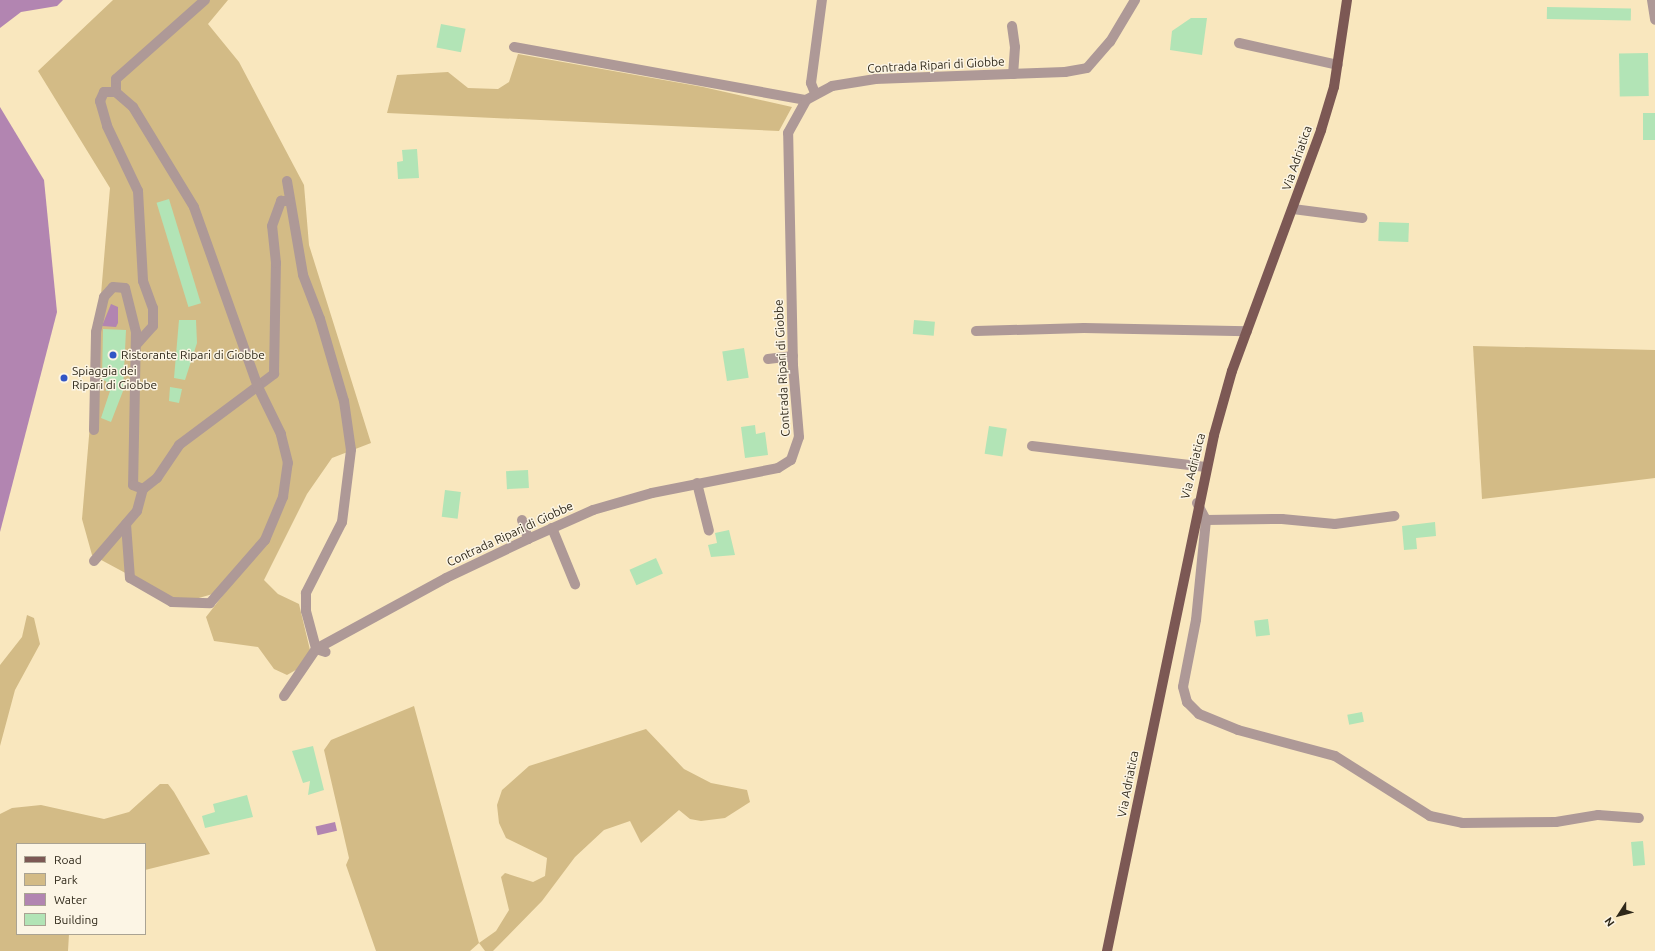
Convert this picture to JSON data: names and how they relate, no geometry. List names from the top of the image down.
{
  "streets": {
    "main road": ["Via Adriatica"],
    "street": ["Contrada Ripari di Giobbe"]
  },
  "places": ["Ristorante Ripari di Giobbe", "Spiaggia dei Ripari di Giobbe"],
  "legend": [
    "Road",
    "Park",
    "Water",
    "Building"
  ],
  "north": "bottom left"
}
